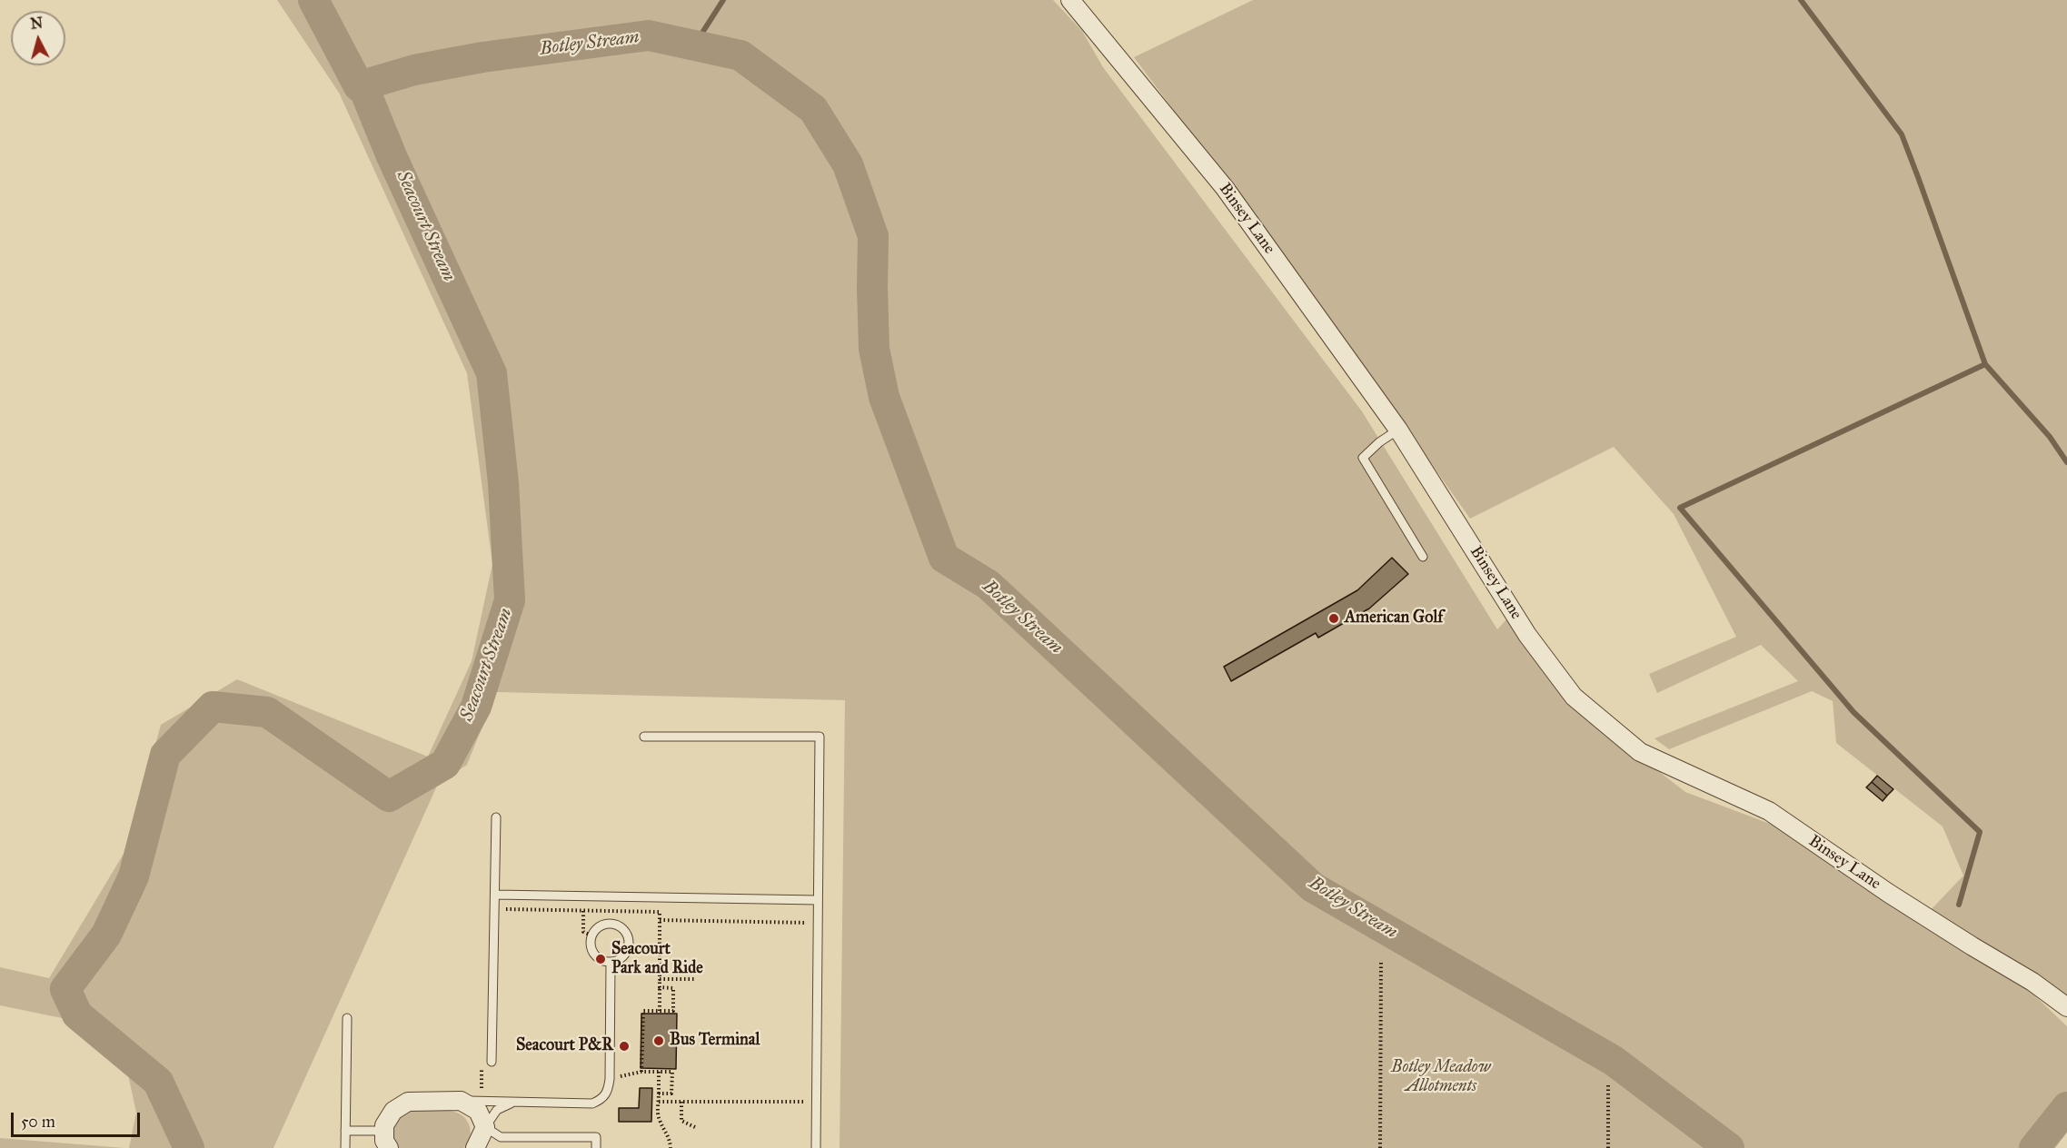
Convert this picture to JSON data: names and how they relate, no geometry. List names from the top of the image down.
{
  "streets": {
    "street": ["Binsey Lane"]
  },
  "water": ["Botley Stream", "Seacourt Stream"],
  "parks": ["Botley Meadow Allotments"],
  "places": [
    "American Golf",
    "Seacourt Park and Ride",
    "Bus Terminal",
    "Seacourt P&R"
  ],
  "scale_bar": "50 m",
  "north": "top"
}
